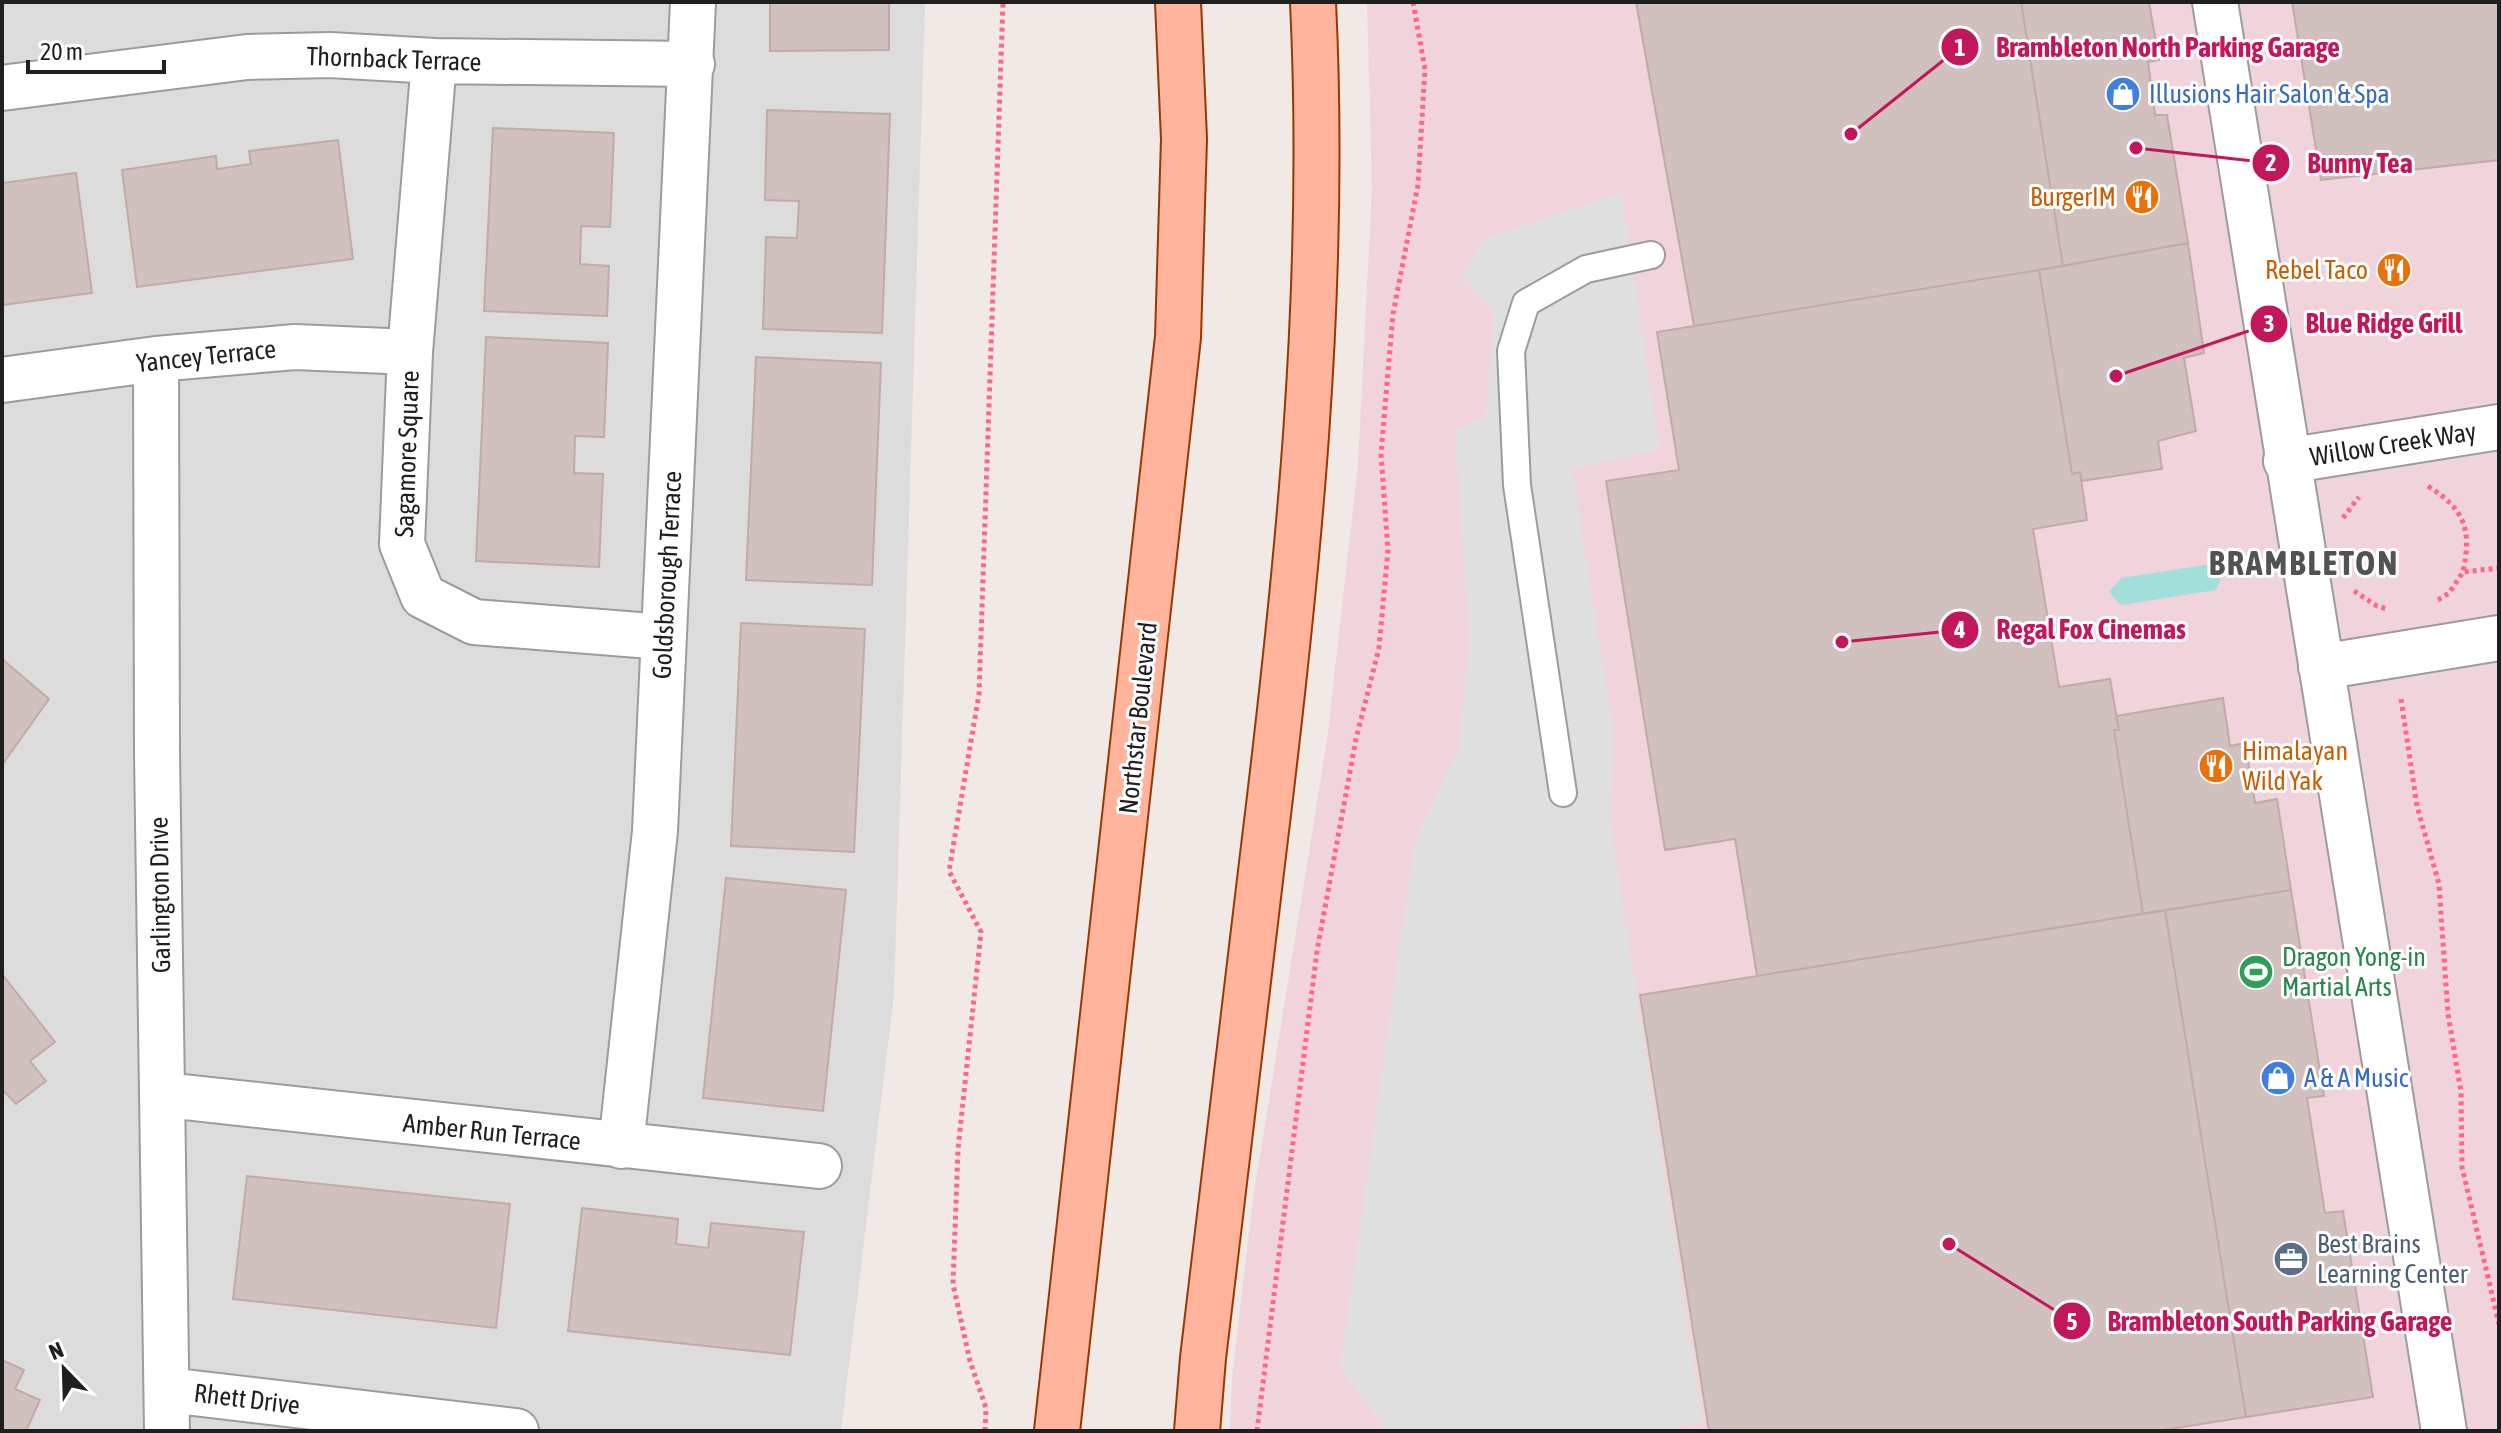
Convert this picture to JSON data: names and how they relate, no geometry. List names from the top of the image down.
{
  "streets": {
    "main road": ["Northstar Boulevard"],
    "street": [
      "Thornback Terrace",
      "Yancey Terrace",
      "Willow Creek Way",
      "Sagamore Square",
      "Goldsborough Terrace",
      "Garlington Drive",
      "Amber Run Terrace",
      "Rhett Drive"
    ]
  },
  "crossings": [
    ["Thornback Terrace", "Sagamore Square"],
    ["Thornback Terrace", "Goldsborough Terrace"],
    ["Yancey Terrace", "Sagamore Square"],
    ["Yancey Terrace", "Garlington Drive"],
    ["Sagamore Square", "Goldsborough Terrace"],
    ["Goldsborough Terrace", "Amber Run Terrace"],
    ["Garlington Drive", "Amber Run Terrace"],
    ["Garlington Drive", "Rhett Drive"]
  ],
  "districts": ["BRAMBLETON"],
  "places": {
    "shop": ["Illusions Hair Salon & Spa", "A & A Music"],
    "other": [
      "Brambleton North Parking Garage",
      "Bunny Tea",
      "Blue Ridge Grill",
      "Regal Fox Cinemas",
      "Brambleton South Parking Garage"
    ],
    "restaurant": ["BurgerIM", "Rebel Taco", "Himalayan Wild Yak"],
    "sports": ["Dragon Yong-in Martial Arts"],
    "office": ["Best Brains Learning Center"]
  },
  "scale_bar": "20 m",
  "north": "top left"
}
